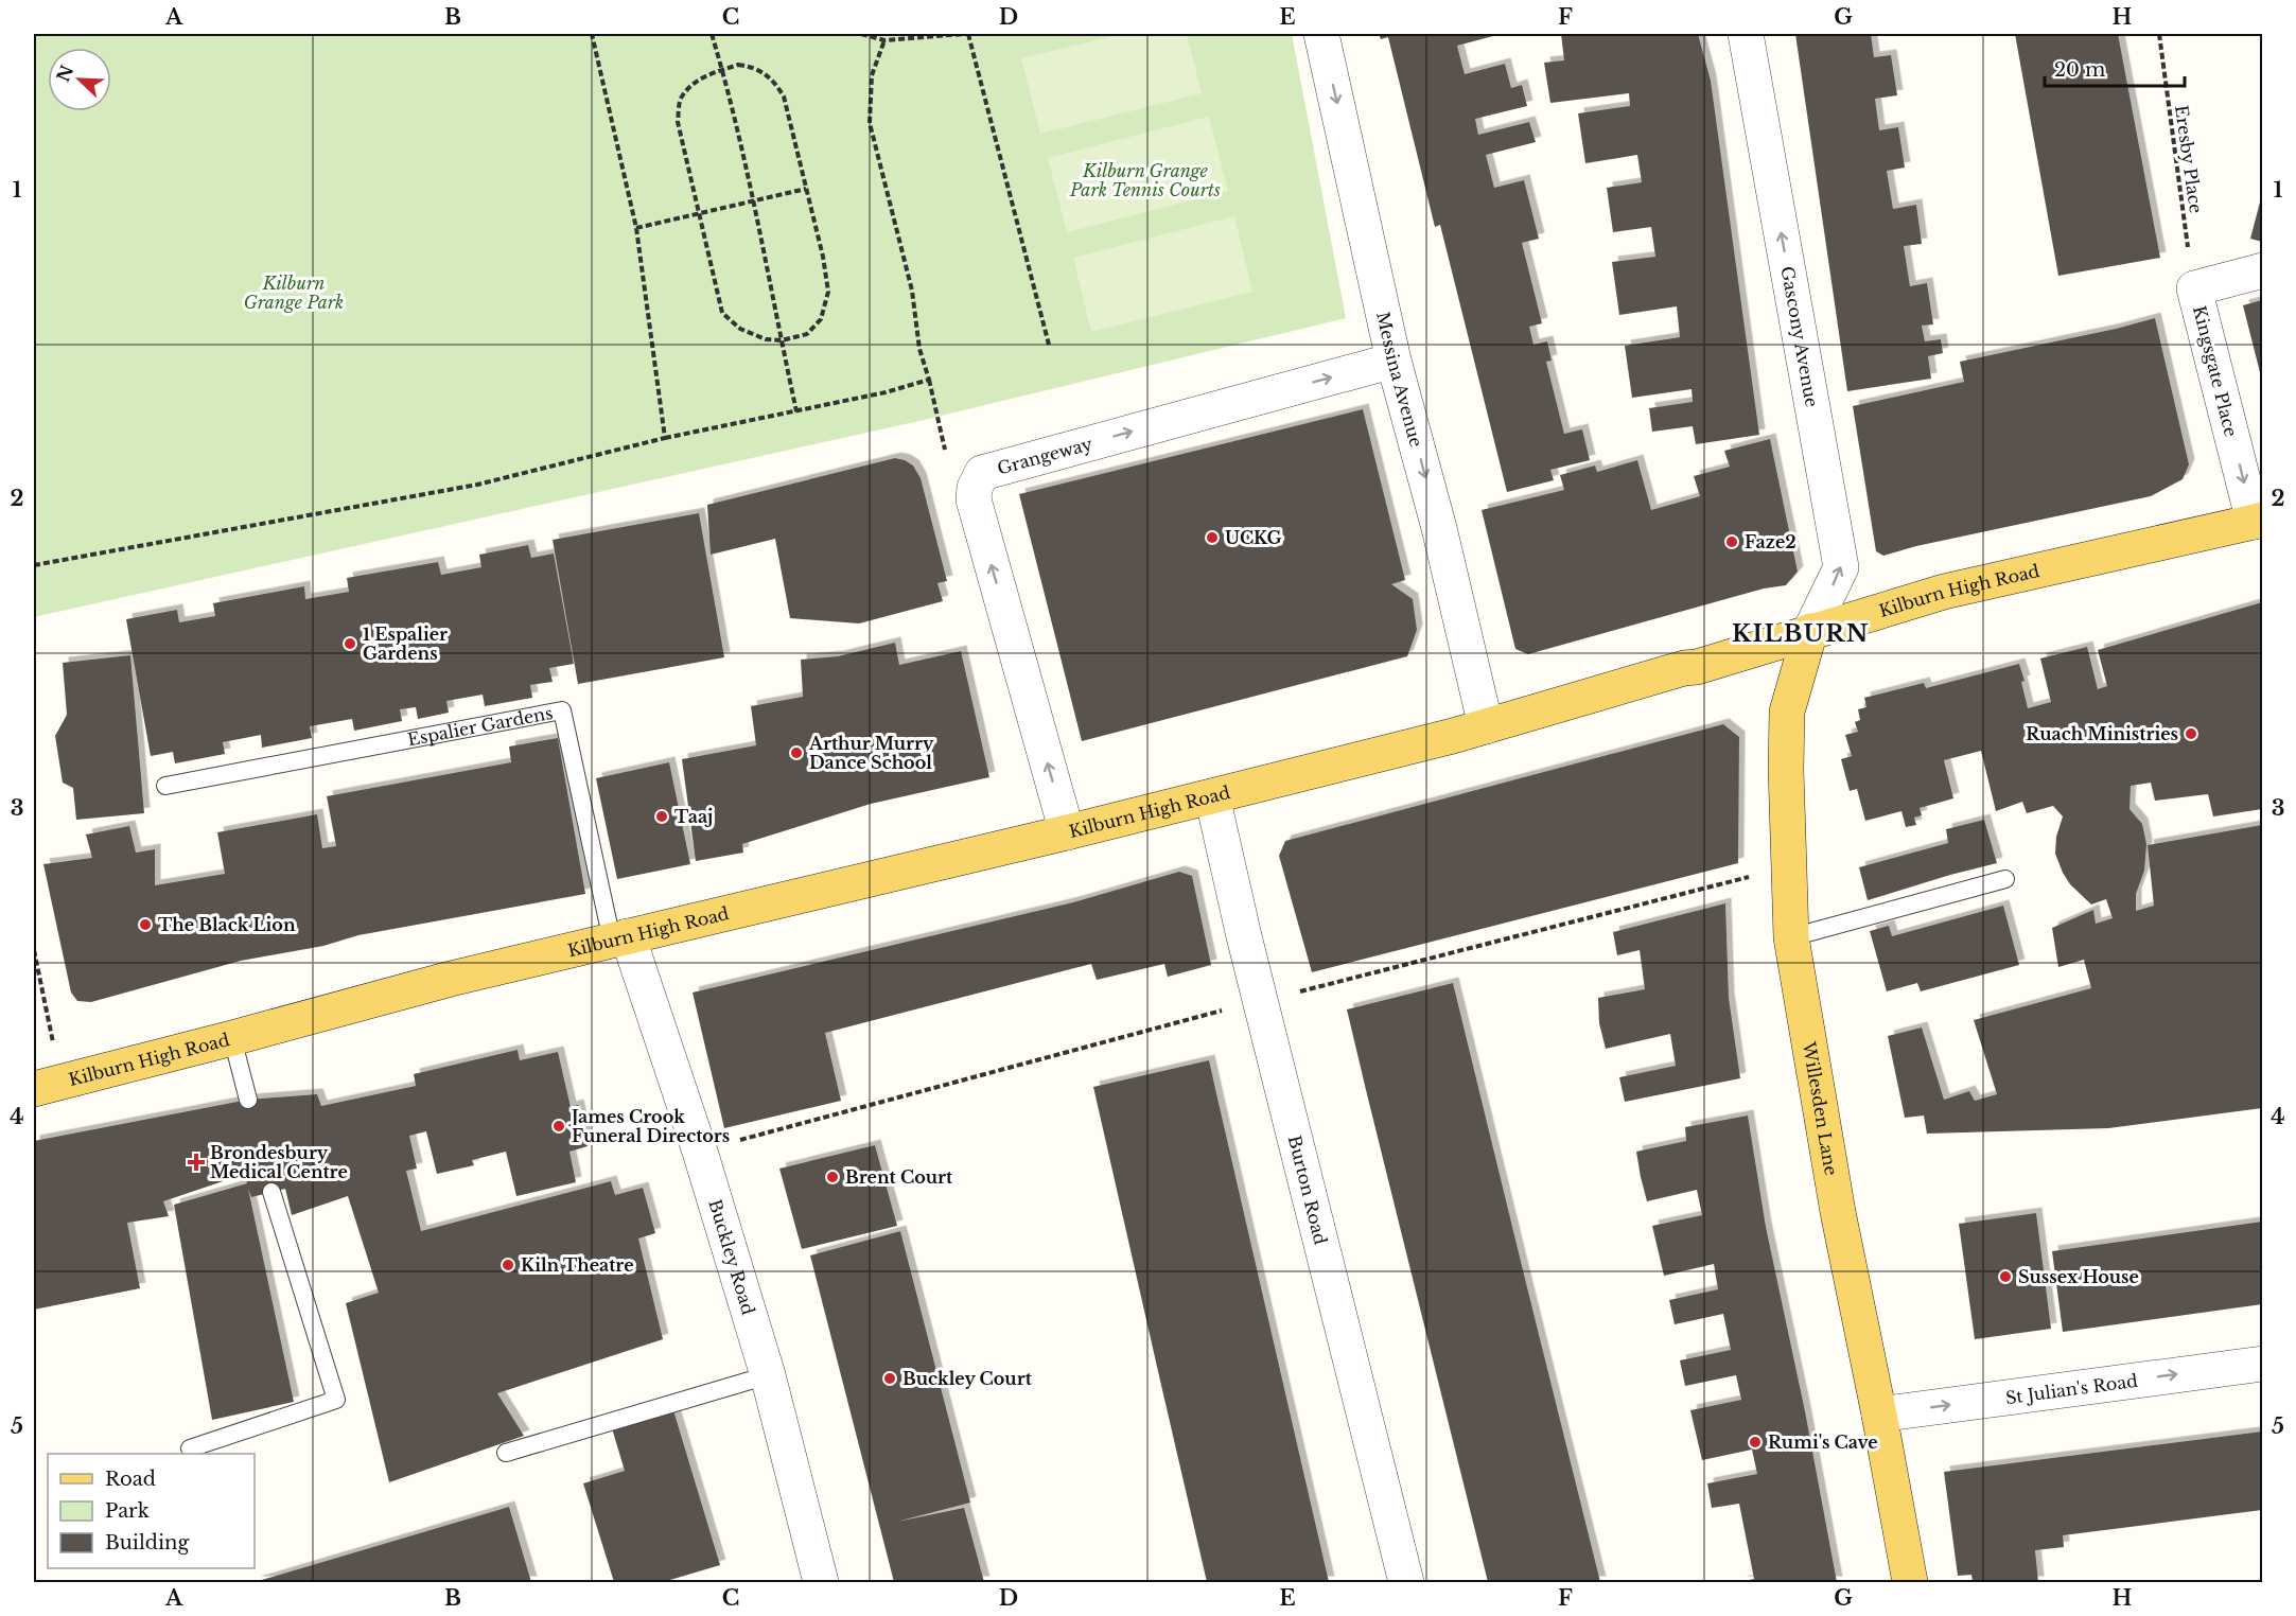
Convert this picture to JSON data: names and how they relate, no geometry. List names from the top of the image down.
{
  "streets": {
    "main road": ["Kilburn High Road", "Willesden Lane"],
    "street": [
      "Gascony Avenue",
      "Kingsgate Place",
      "Messina Avenue",
      "Grangeway",
      "Burton Road",
      "Buckley Road",
      "St Julian's Road"
    ],
    "lane": ["Espalier Gardens"],
    "path": ["Eresby Place"]
  },
  "crossings": [
    ["Eresby Place", "Kingsgate Place"],
    ["Gascony Avenue", "Kilburn High Road"],
    ["Gascony Avenue", "Willesden Lane"],
    ["Kingsgate Place", "Kilburn High Road"],
    ["Messina Avenue", "Grangeway"],
    ["Messina Avenue", "Kilburn High Road"],
    ["Kilburn High Road", "Espalier Gardens"],
    ["Kilburn High Road", "Willesden Lane"],
    ["Kilburn High Road", "Burton Road"],
    ["Kilburn High Road", "Buckley Road"],
    ["Espalier Gardens", "Buckley Road"],
    ["Willesden Lane", "St Julian's Road"]
  ],
  "one_way": [
    "Gascony Avenue",
    "Kingsgate Place",
    "Messina Avenue",
    "Grangeway",
    "St Julian's Road"
  ],
  "districts": ["KILBURN"],
  "parks": ["Kilburn Grange Park Tennis Courts", "Kilburn Grange Park"],
  "places": {
    "other": [
      "UCKG",
      "Faze2",
      "1 Espalier Gardens",
      "Ruach Ministries",
      "Arthur Murry Dance School",
      "Taaj",
      "The Black Lion",
      "James Crook Funeral Directors",
      "Brent Court",
      "Kiln Theatre",
      "Sussex House",
      "Buckley Court",
      "Rumi's Cave"
    ],
    "health": ["Brondesbury Medical Centre"]
  },
  "legend": ["Road", "Park", "Building"],
  "scale_bar": "20 m",
  "north": "top left",
  "grid": {
    "columns": [
      "A",
      "B",
      "C",
      "D",
      "E",
      "F",
      "G",
      "H"
    ],
    "rows": [
      "1",
      "2",
      "3",
      "4",
      "5"
    ]
  }
}
